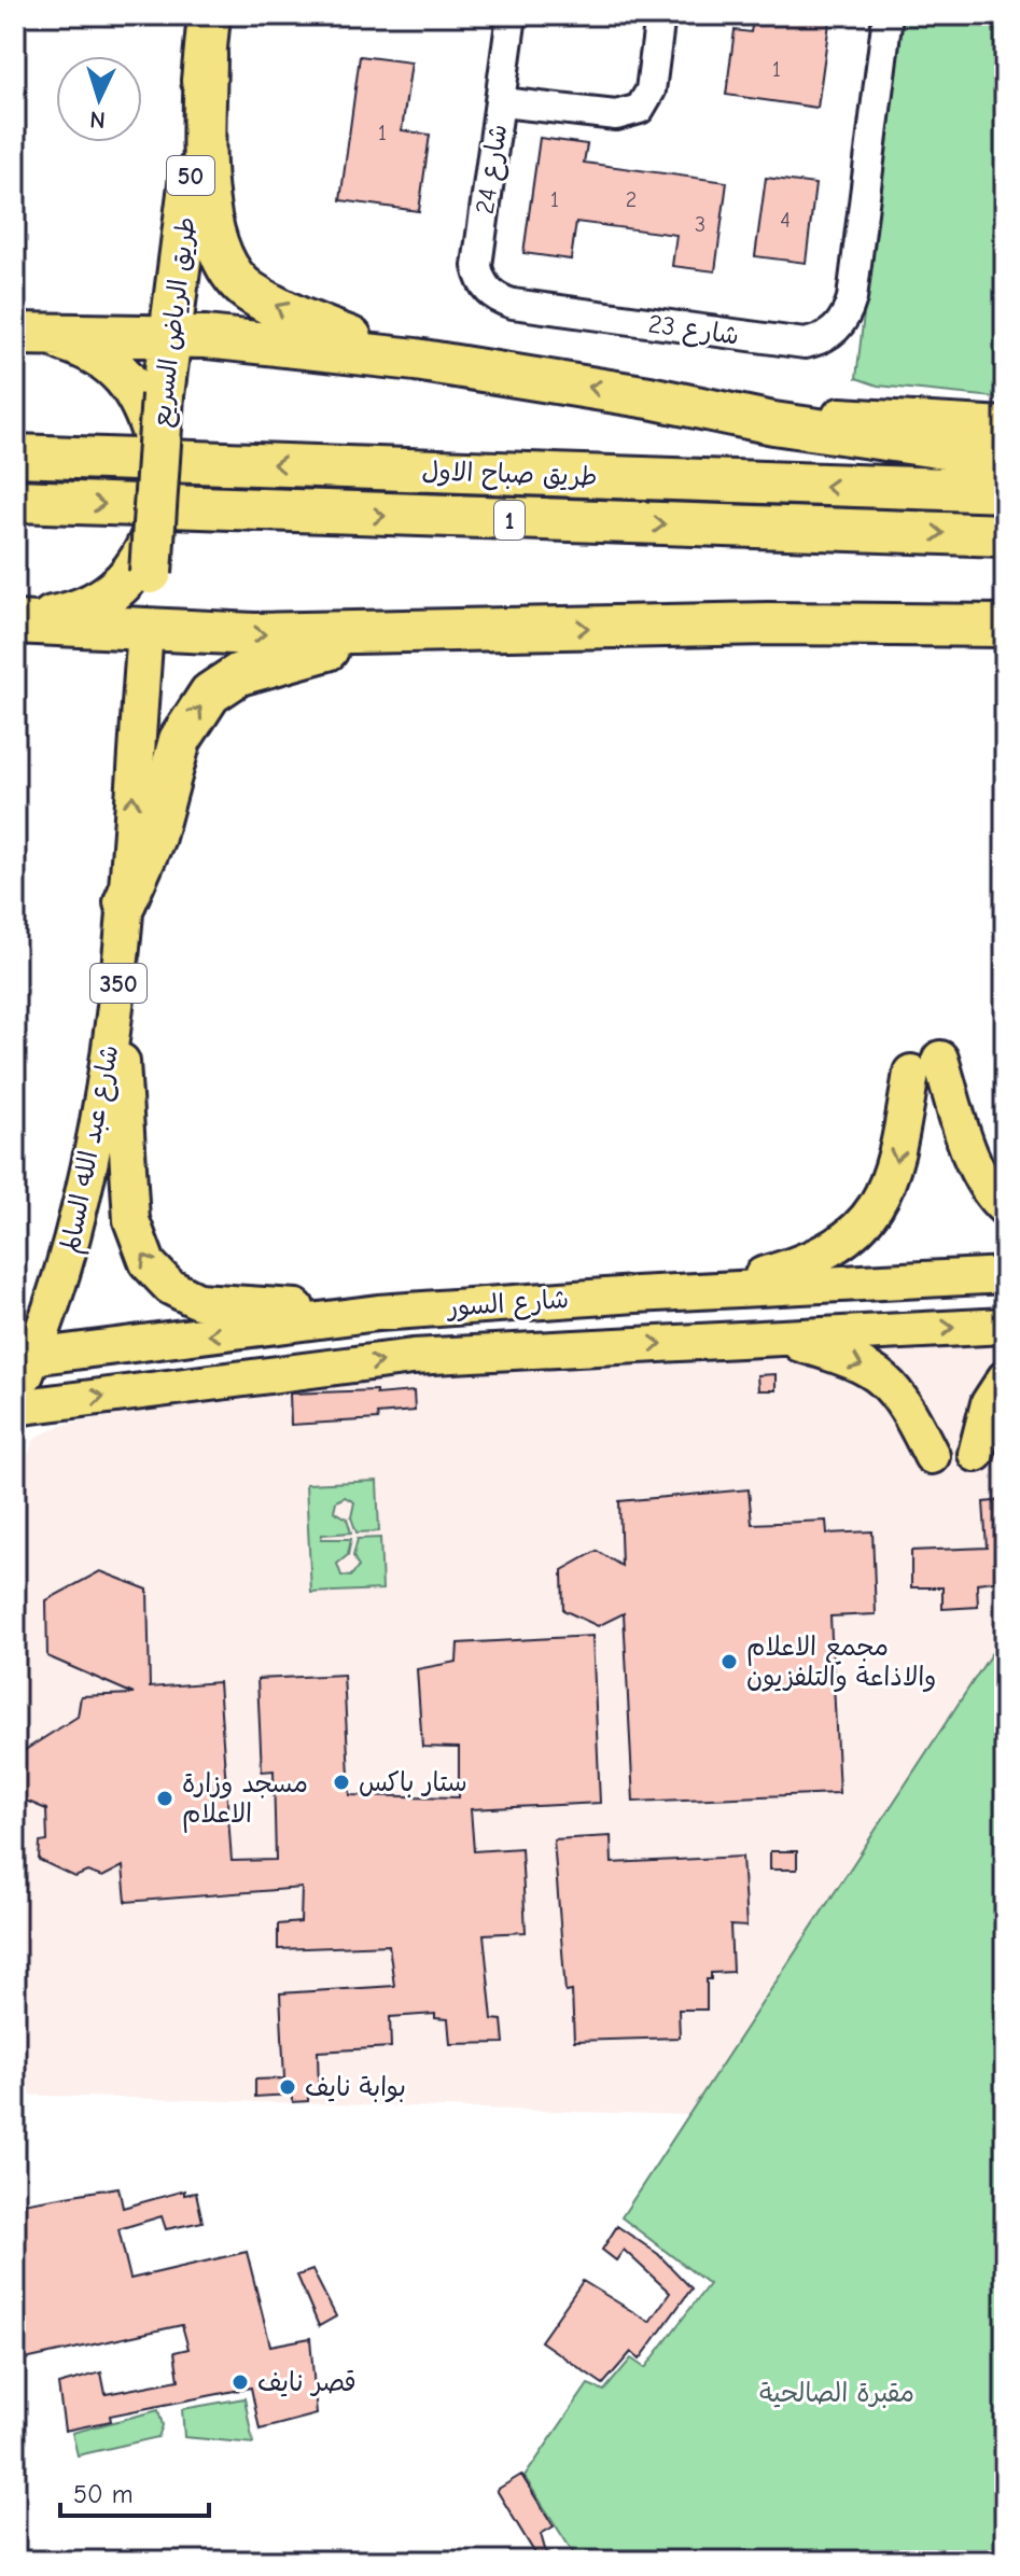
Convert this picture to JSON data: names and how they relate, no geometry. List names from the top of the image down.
{
  "streets": {
    "highway": [
      "50",
      "طريق الرياض السريع",
      "طريق صباح الاول",
      "1",
      "350"
    ],
    "main road": ["شارع عبد الله السالم", "شارع السور"],
    "street": ["شارع 24", "شارع 23"]
  },
  "crossings": [
    ["شارع 24", "شارع 23"],
    ["طريق الرياض السريع", "شارع عبد الله السالم"],
    ["شارع عبد الله السالم", "شارع السور"]
  ],
  "parks": ["مقبرة الصالحية"],
  "places": [
    "مجمع الاعلام والاذاعة والتلفزيون",
    "ستار باكس",
    "مسجد وزارة الاعلام",
    "بوابة نايف",
    "قصر نايف"
  ],
  "house_numbers": [
    "1",
    "1",
    "1",
    "2",
    "4",
    "3"
  ],
  "scale_bar": "50 m",
  "north": "bottom"
}
